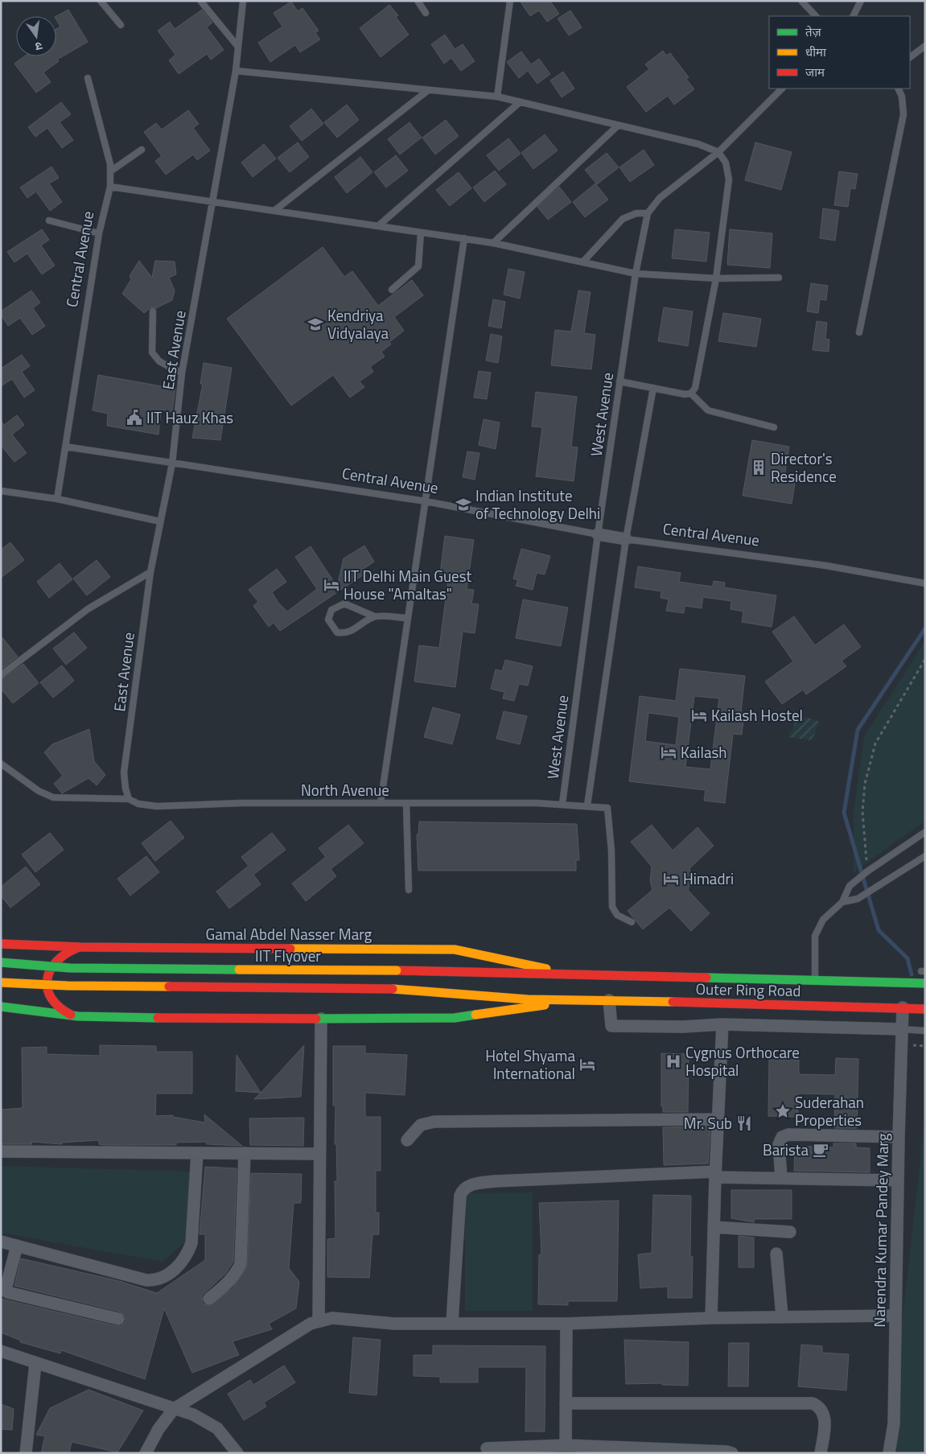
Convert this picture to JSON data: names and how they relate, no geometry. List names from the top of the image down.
{
  "streets": {
    "main road": ["Gamal Abdel Nasser Marg", "IIT Flyover", "Outer Ring Road"],
    "street": ["Central Avenue", "Narendra Kumar Pandey Marg"],
    "lane": ["East Avenue", "West Avenue", "North Avenue"]
  },
  "crossings": [
    ["Central Avenue", "East Avenue"],
    ["Central Avenue", "West Avenue"],
    ["East Avenue", "North Avenue"],
    ["West Avenue", "North Avenue"],
    ["Gamal Abdel Nasser Marg", "IIT Flyover"],
    ["Gamal Abdel Nasser Marg", "Outer Ring Road"],
    ["IIT Flyover", "Outer Ring Road"],
    ["Outer Ring Road", "Narendra Kumar Pandey Marg"]
  ],
  "places": {
    "school or university": ["Kendriya Vidyalaya", "Indian Institute of Technology Delhi"],
    "public building": ["IIT Hauz Khas"],
    "building": ["Director's Residence"],
    "hotel": [
      "IIT Delhi Main Guest House \"Amaltas\"",
      "Kailash Hostel",
      "Kailash",
      "Himadri",
      "Hotel Shyama International"
    ],
    "hospital": ["Cygnus Orthocare Hospital"],
    "place": ["Suderahan Properties"],
    "restaurant": ["Mr. Sub"],
    "cafe": ["Barista"]
  },
  "legend": ["तेज़", "धीमा", "जाम"],
  "north": "bottom"
}
